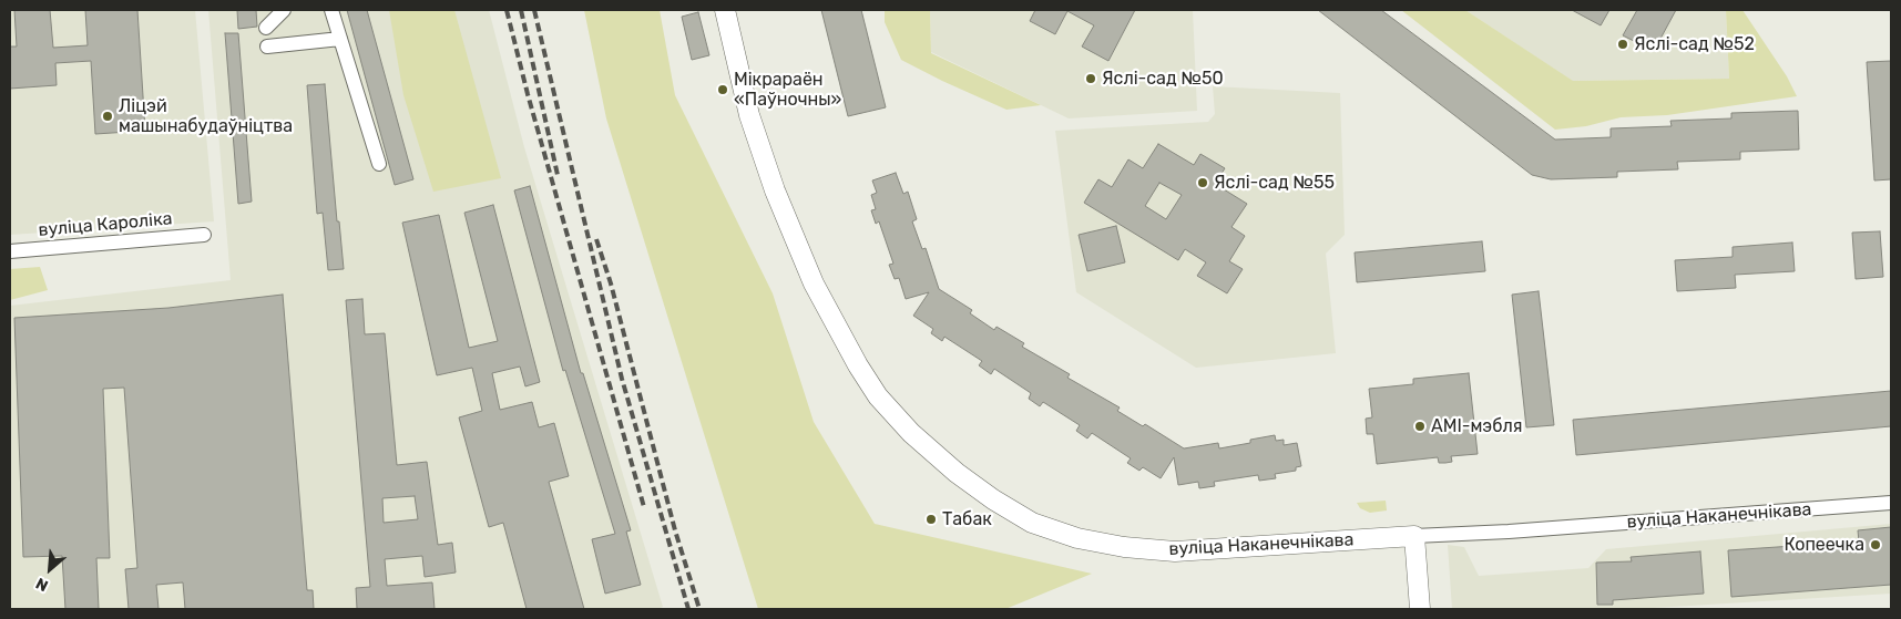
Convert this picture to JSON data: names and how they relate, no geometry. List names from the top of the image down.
{
  "streets": {
    "main road": ["вуліца Наканечнікава"],
    "street": ["вуліца Кароліка"]
  },
  "places": [
    "Яслі-сад №52",
    "Яслі-сад №50",
    "Мікрараён «Паўночны»",
    "Ліцэй машынабудаўніцтва",
    "Яслі-сад №55",
    "AMI-мэбля",
    "Табак",
    "Копеечка"
  ],
  "north": "bottom left"
}
